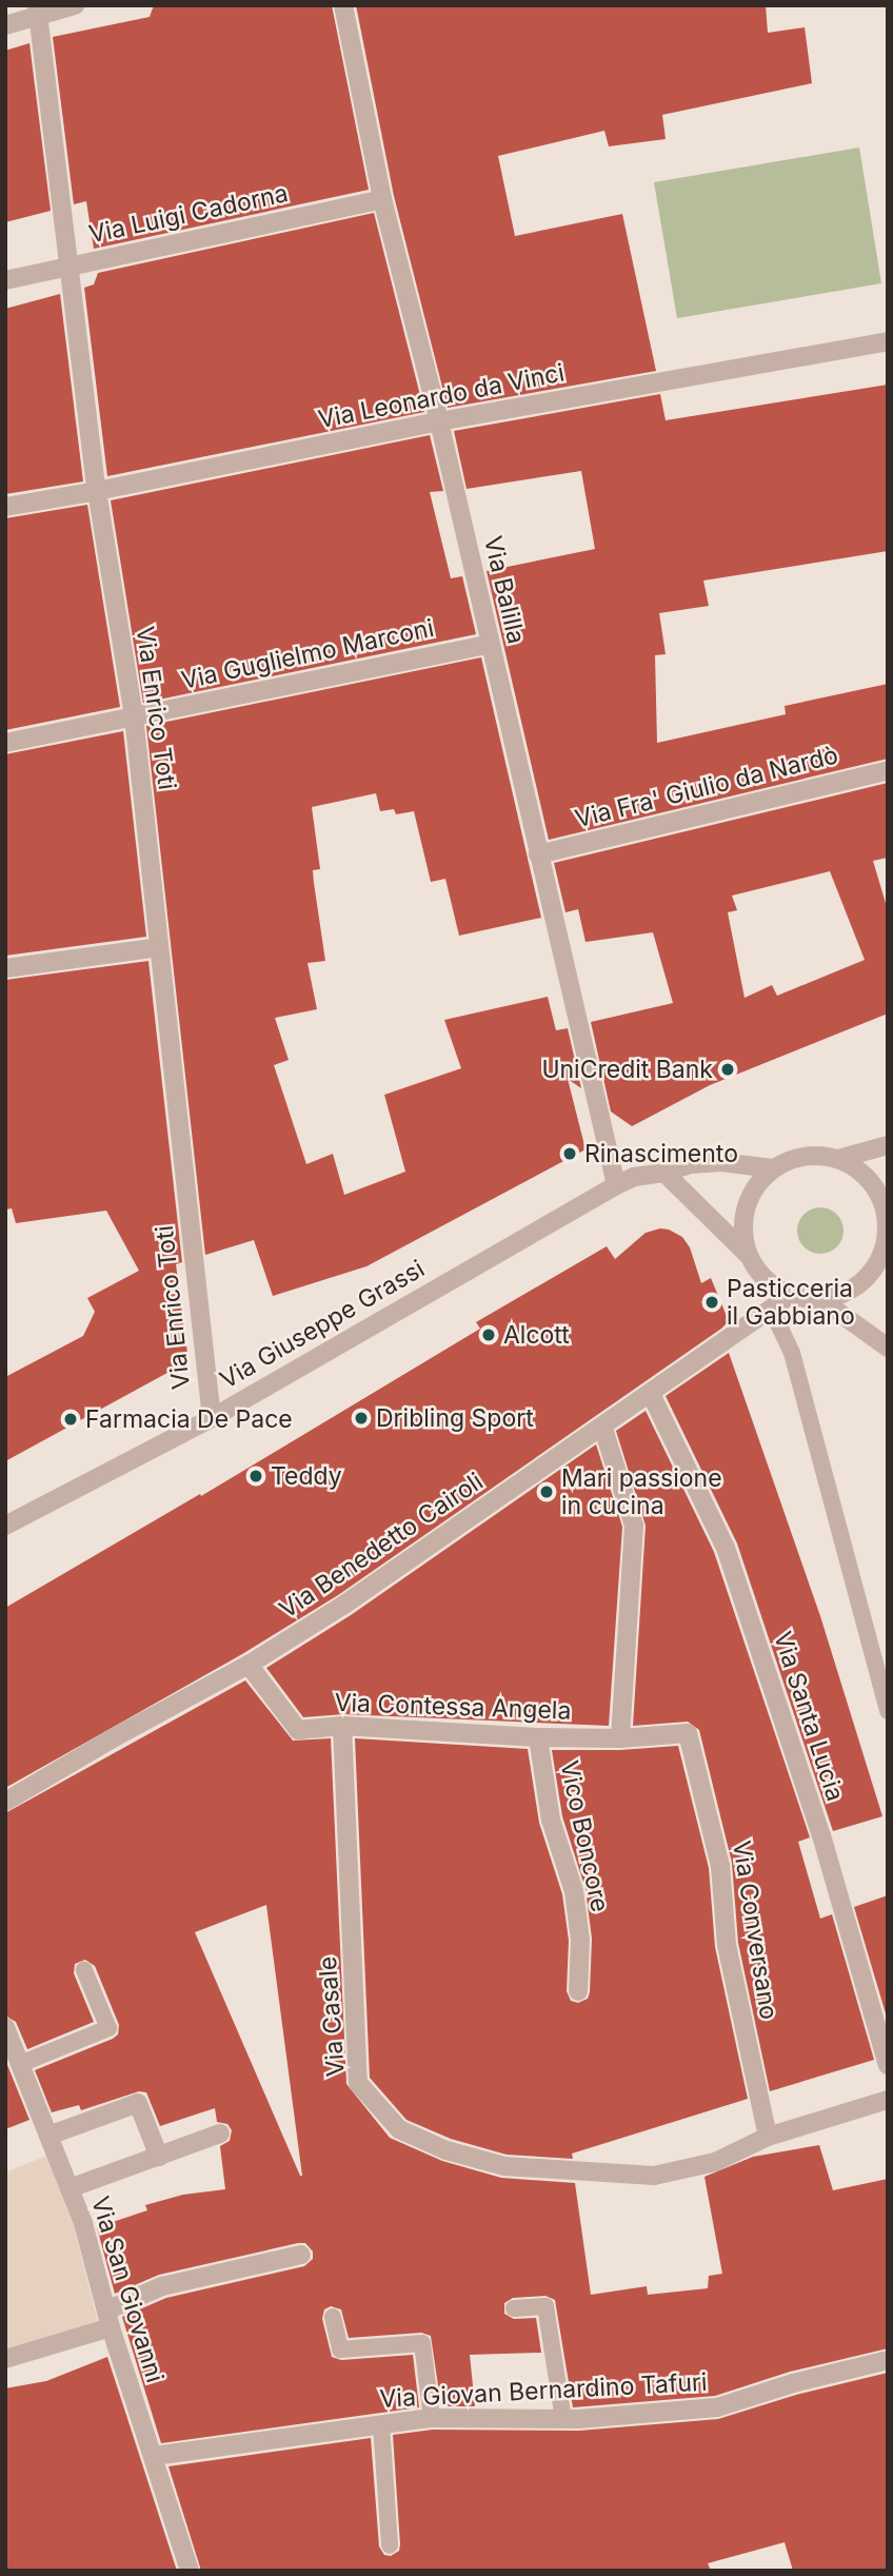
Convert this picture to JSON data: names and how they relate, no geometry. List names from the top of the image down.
{
  "streets": {
    "street": [
      "Via Luigi Cadorna",
      "Via Leonardo da Vinci",
      "Via Balilla",
      "Via Guglielmo Marconi",
      "Via Enrico Toti",
      "Via Fra' Giulio da Nardò",
      "Via Giuseppe Grassi",
      "Via Benedetto Cairoli",
      "Via Contessa Angela",
      "Via Santa Lucia",
      "Vico Boncore",
      "Via Conversano",
      "Via Casale",
      "Via San Giovanni",
      "Via Giovan Bernardino Tafuri"
    ]
  },
  "crossings": [
    ["Via Luigi Cadorna", "Via Balilla"],
    ["Via Luigi Cadorna", "Via Enrico Toti"],
    ["Via Leonardo da Vinci", "Via Balilla"],
    ["Via Leonardo da Vinci", "Via Enrico Toti"],
    ["Via Balilla", "Via Guglielmo Marconi"],
    ["Via Balilla", "Via Fra' Giulio da Nardò"],
    ["Via Balilla", "Via Giuseppe Grassi"],
    ["Via Guglielmo Marconi", "Via Enrico Toti"],
    ["Via Enrico Toti", "Via Giuseppe Grassi"],
    ["Via Giuseppe Grassi", "Via Benedetto Cairoli"],
    ["Via Benedetto Cairoli", "Via Contessa Angela"],
    ["Via Benedetto Cairoli", "Via Santa Lucia"],
    ["Via Contessa Angela", "Vico Boncore"],
    ["Via Contessa Angela", "Via Conversano"],
    ["Via Contessa Angela", "Via Casale"],
    ["Via Conversano", "Via Casale"],
    ["Via San Giovanni", "Via Giovan Bernardino Tafuri"]
  ],
  "places": [
    "UniCredit Bank",
    "Rinascimento",
    "Pasticceria il Gabbiano",
    "Alcott",
    "Dribling Sport",
    "Farmacia De Pace",
    "Teddy",
    "Mari passione in cucina"
  ]
}
